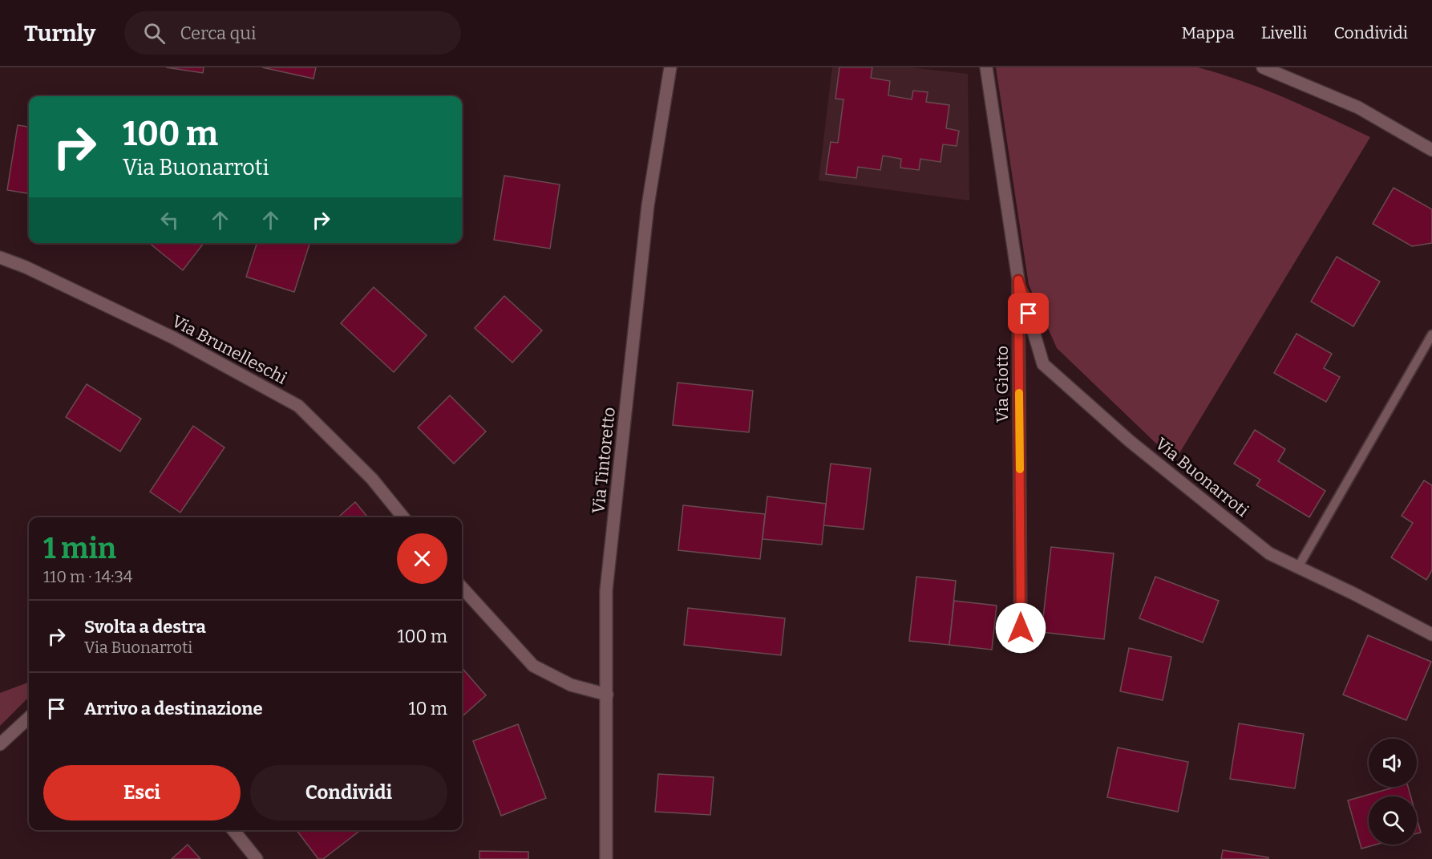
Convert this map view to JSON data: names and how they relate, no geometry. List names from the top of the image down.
{
  "streets": {
    "street": [
      "Via Brunelleschi",
      "Via Giotto",
      "Via Tintoretto",
      "Via Buonarroti"
    ]
  },
  "crossings": [
    ["Via Giotto", "Via Buonarroti"]
  ],
  "page": {
    "header": "Turnly",
    "search": "Cerca qui",
    "nav": ["Mappa", "Livelli", "Condividi"],
    "turn": ["100 m", "Via Buonarroti"],
    "heading": ["1 min", "110 m · 14:34"],
    "list": [
      {
        "name": "Svolta a destra",
        "note": "Via Buonarroti",
        "value": "100 m"
      },
      {
        "name": "Arrivo a destinazione",
        "value": "10 m"
      }
    ],
    "buttons": ["Esci", "Condividi"]
  }
}
